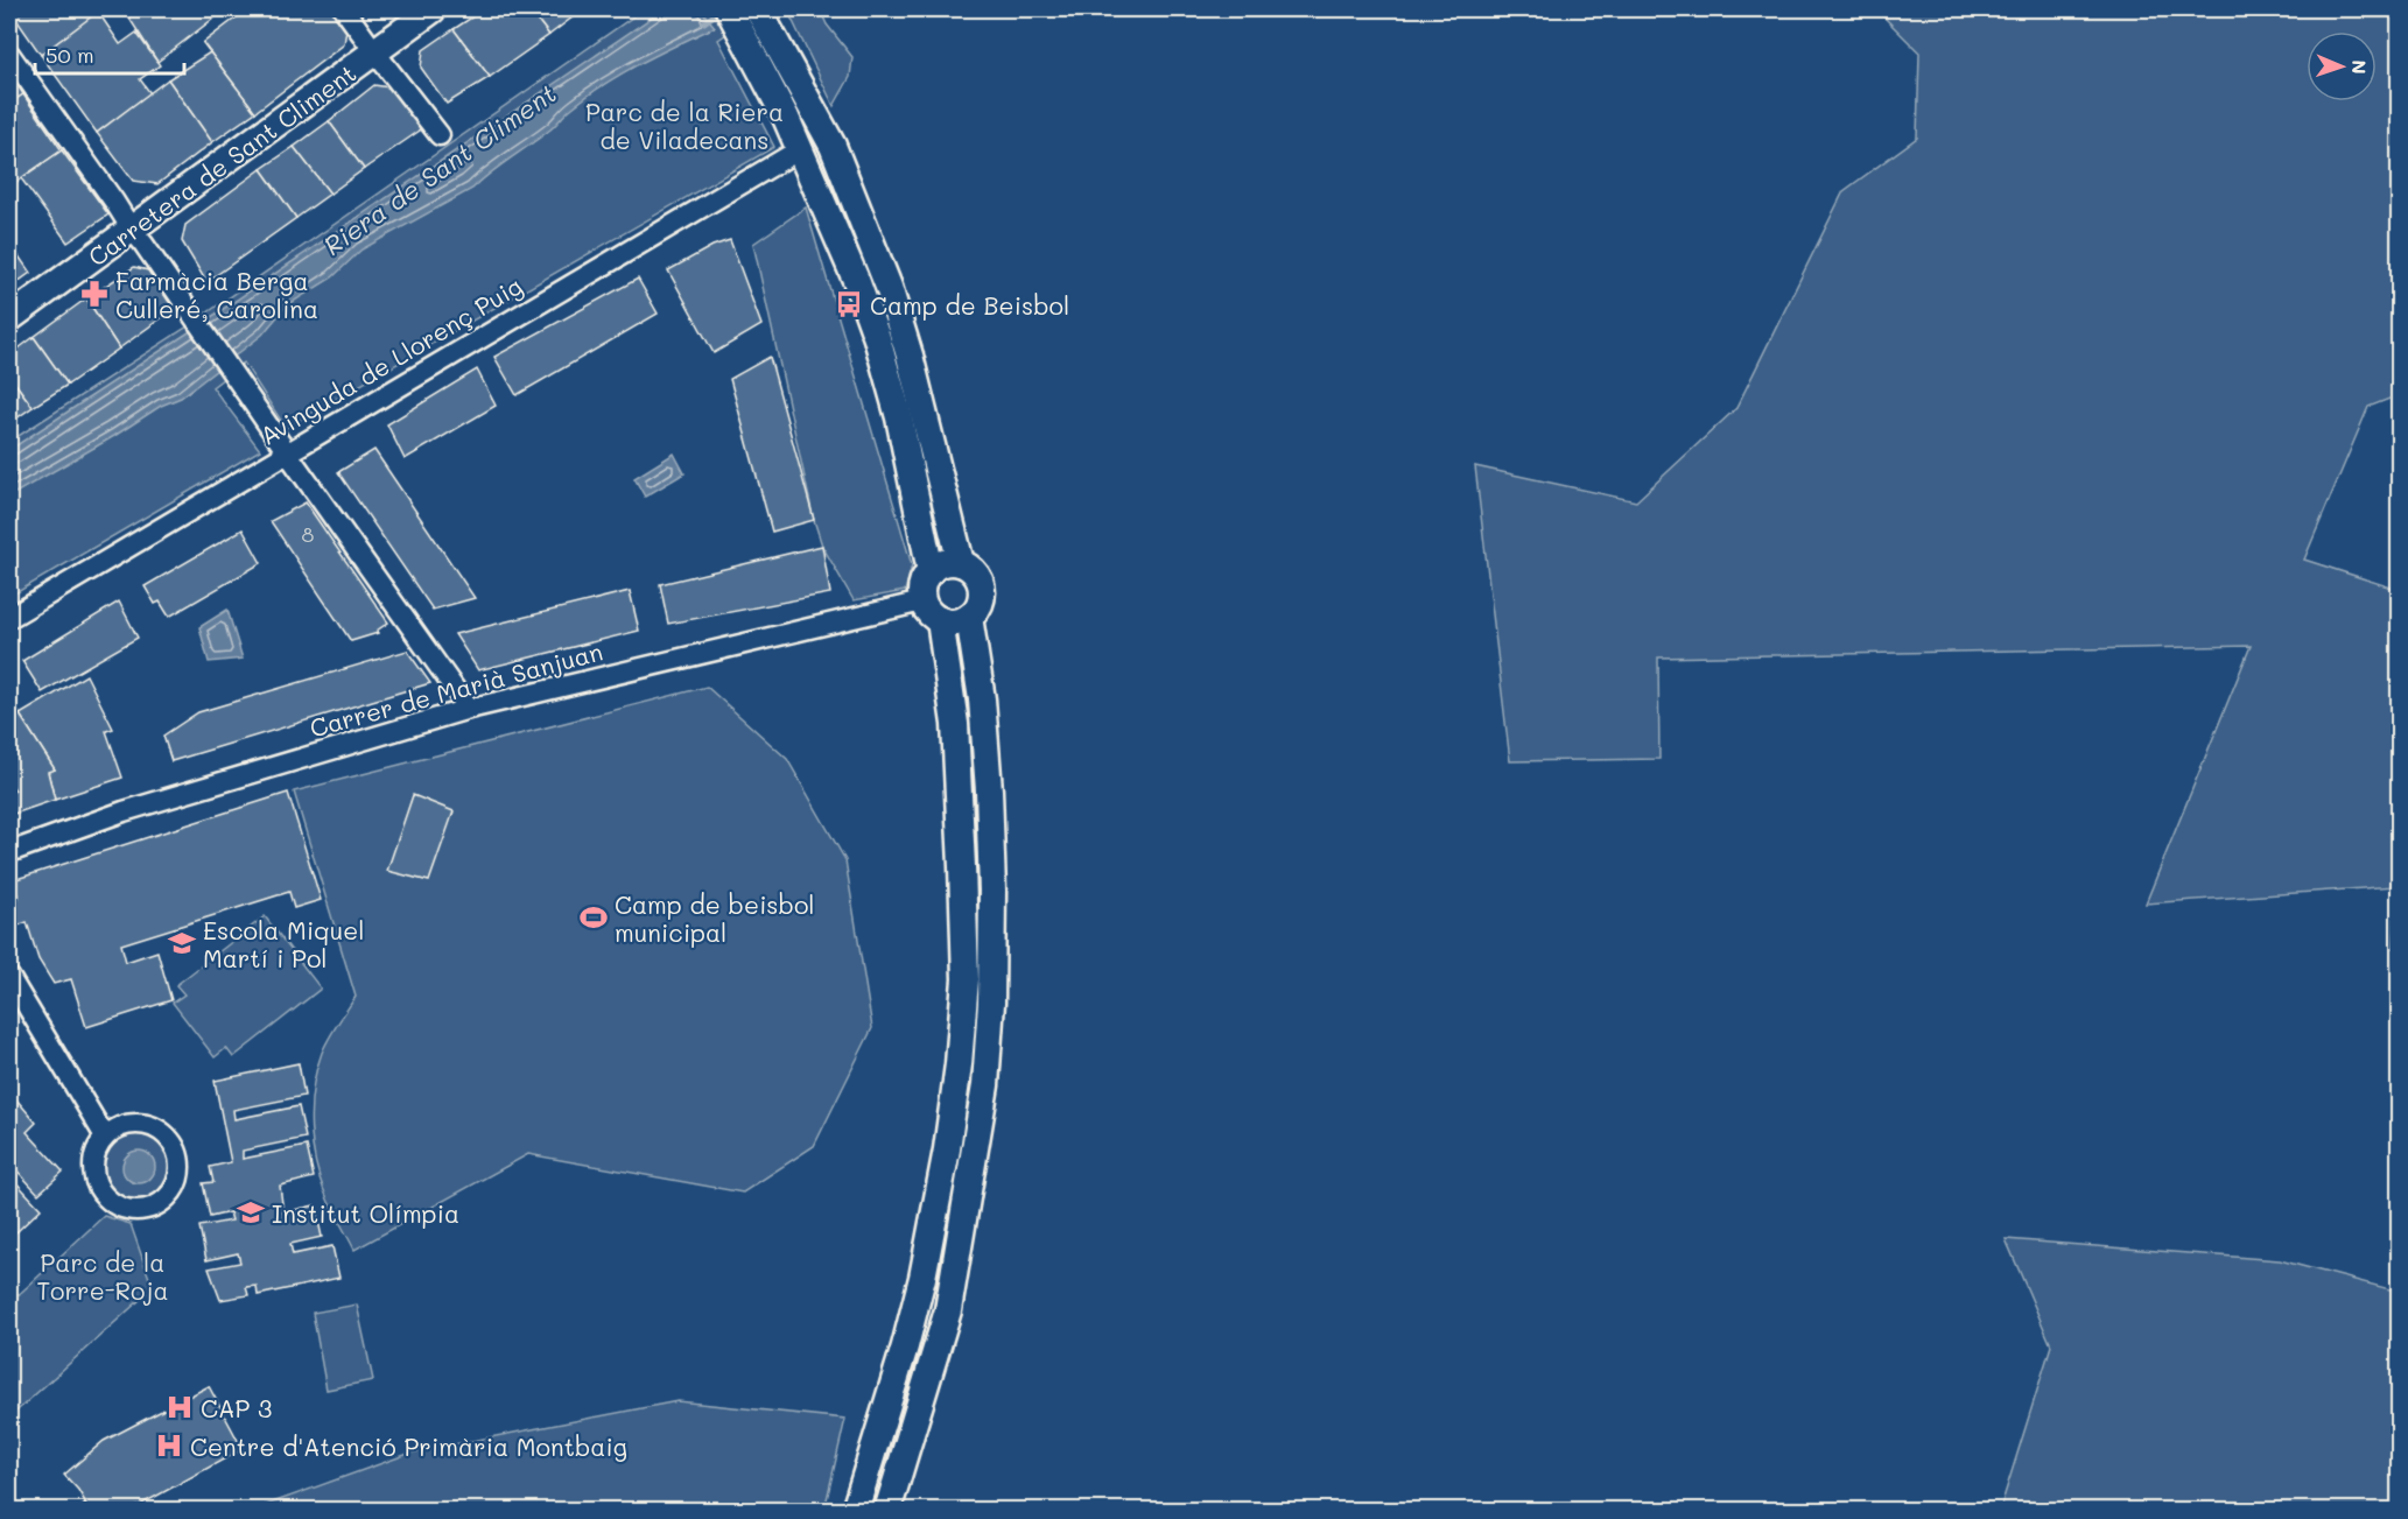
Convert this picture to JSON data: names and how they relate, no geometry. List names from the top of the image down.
{
  "streets": {
    "street": ["Carretera de Sant Climent", "Avinguda de Llorenç Puig", "Carrer de Marià Sanjuan"]
  },
  "water": ["Riera de Sant Climent"],
  "parks": ["Parc de la Riera de Viladecans", "Parc de la Torre-Roja"],
  "places": {
    "pharmacy": ["Farmàcia Berga Culleré, Carolina"],
    "bus stop": ["Camp de Beisbol"],
    "sports": ["Camp de beisbol municipal"],
    "school or university": ["Escola Miquel Martí i Pol", "Institut Olímpia"],
    "hospital": ["CAP 3", "Centre d'Atenció Primària Montbaig"]
  },
  "house_numbers": ["8"],
  "scale_bar": "50 m",
  "north": "right"
}
